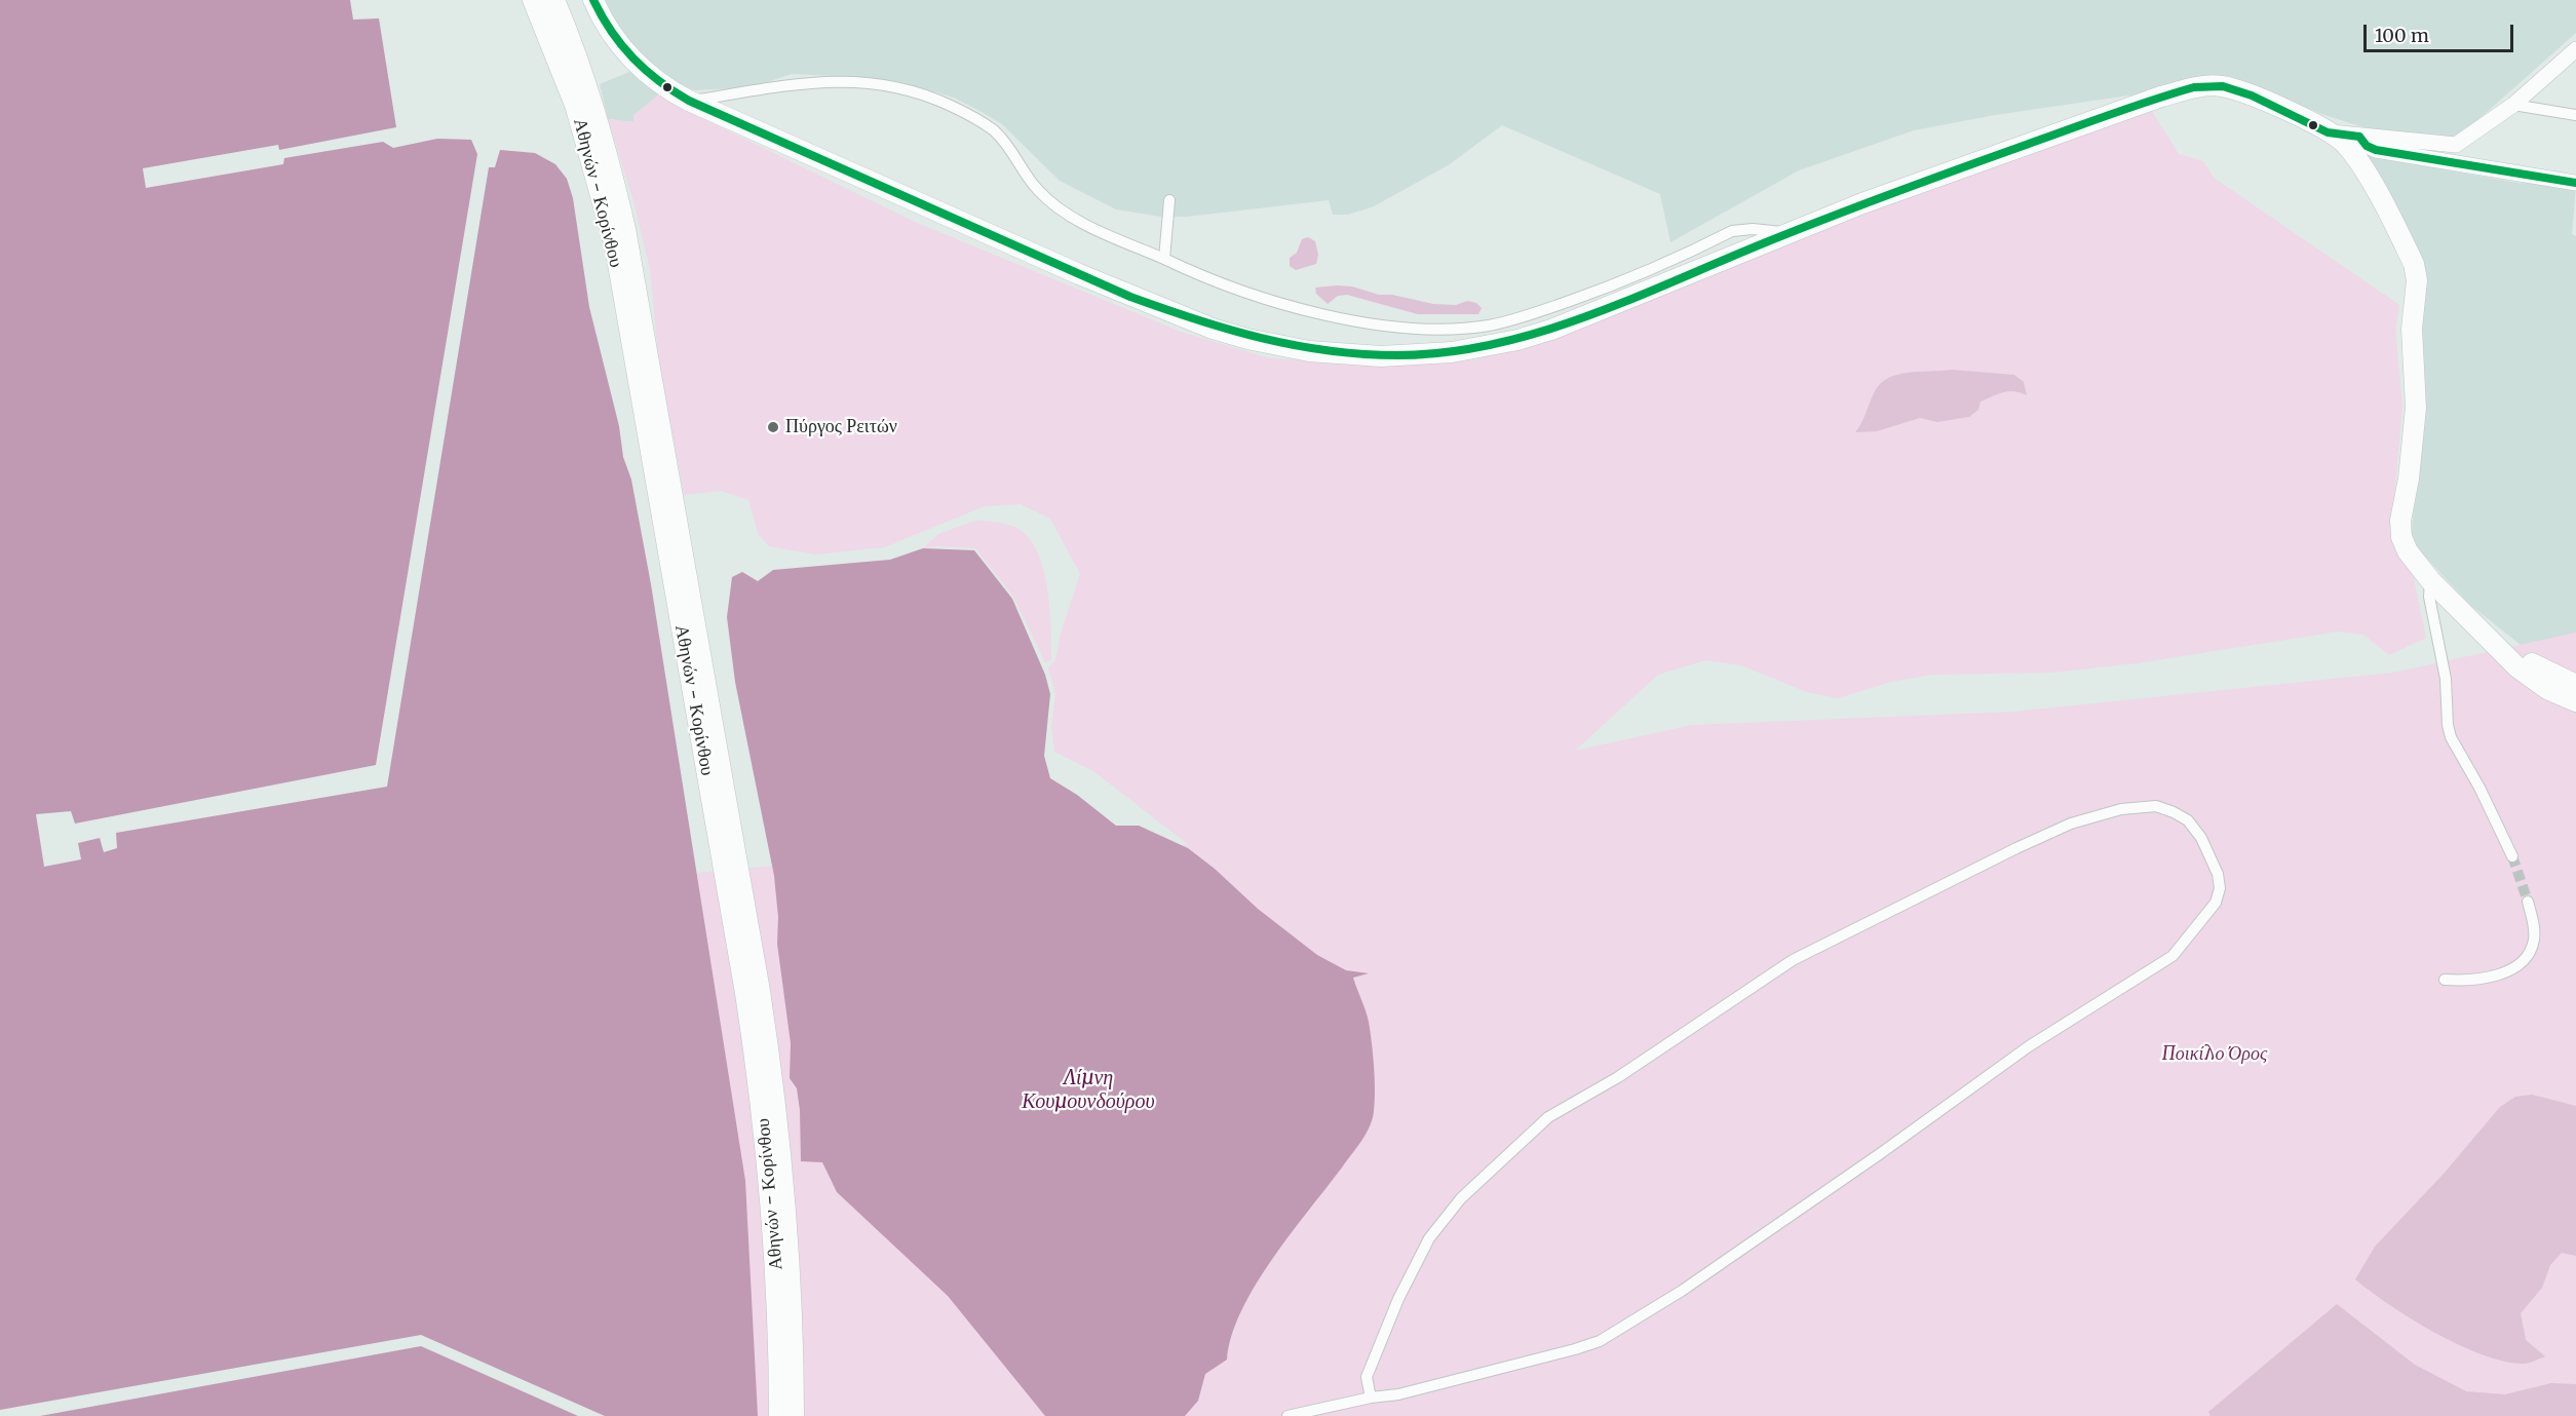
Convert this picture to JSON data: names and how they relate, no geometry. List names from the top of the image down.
{
  "streets": {
    "highway": ["Αθηνών - Κορίνθου"]
  },
  "water": ["Λίμνη Κουμουνδούρου"],
  "parks": ["Ποικίλο Όρος"],
  "places": ["Πύργος Ρειτών"],
  "scale_bar": "100 m"
}
